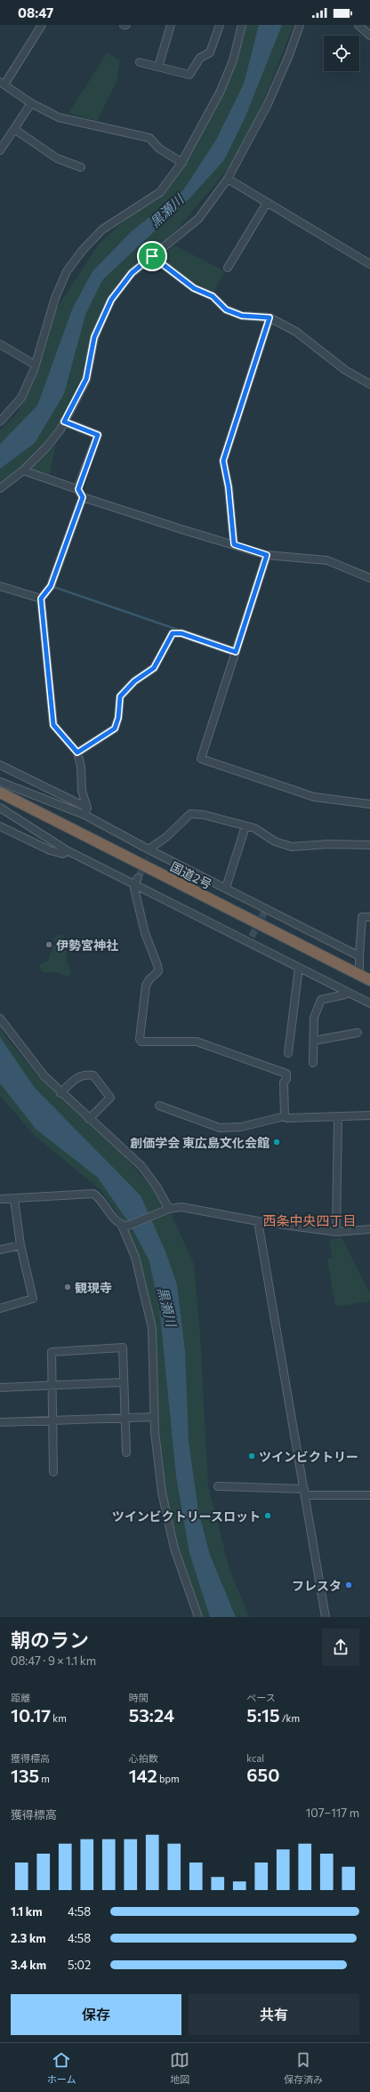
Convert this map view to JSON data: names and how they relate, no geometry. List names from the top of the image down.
{
  "streets": {
    "highway": ["国道2号"]
  },
  "districts": ["西条中央四丁目"],
  "water": ["黒瀬川"],
  "places": [
    "伊勢宮神社",
    "創価学会 東広島文化会館",
    "観現寺",
    "ツインビクトリー",
    "ツインビクトリースロット",
    "フレスタ"
  ],
  "page": {
    "status": "08:47",
    "heading": ["朝のラン", "08:47 · 9 × 1.1 km"],
    "stats": [
      ["距離", "10.17 km"],
      ["時間", "53:24"],
      ["ペース", "5:15 /km"],
      ["獲得標高", "135 m"],
      ["心拍数", "142 bpm"],
      ["kcal", "650"]
    ],
    "chart": ["獲得標高", "107–117 m"],
    "list": [
      {
        "name": "1.1 km",
        "note": "4:58"
      },
      {
        "name": "2.3 km",
        "note": "4:58"
      },
      {
        "name": "3.4 km",
        "note": "5:02"
      }
    ],
    "buttons": ["保存", "共有"],
    "tabs": ["ホーム", "地図", "保存済み"]
  }
}
